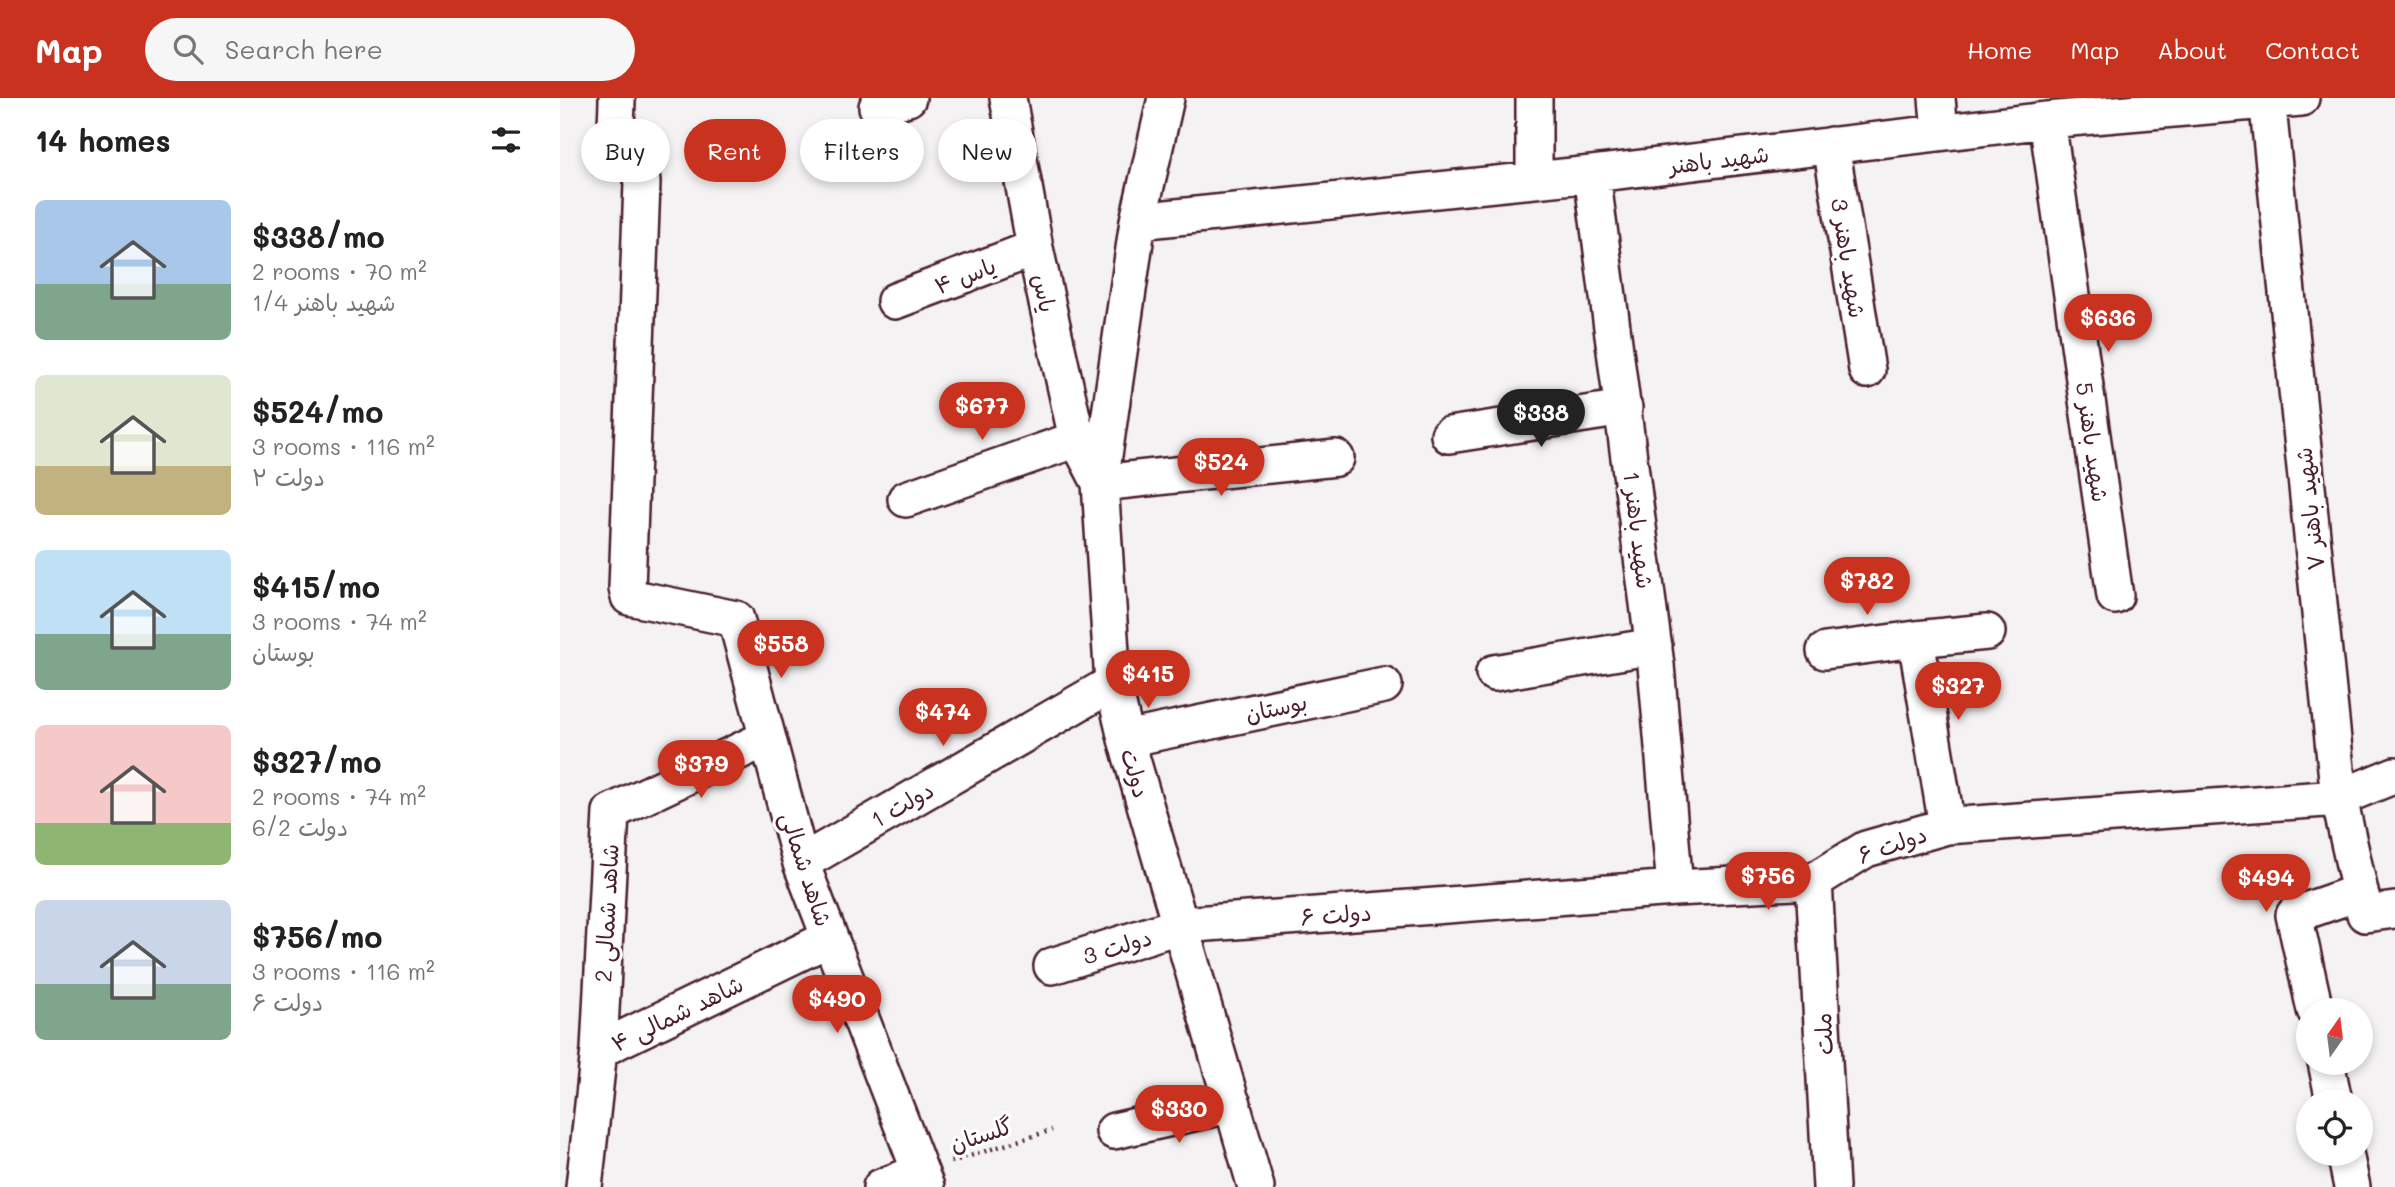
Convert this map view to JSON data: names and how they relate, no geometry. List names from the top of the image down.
{
  "streets": {
    "street": [
      "شهید باهنر",
      "شهید باهنر 3",
      "یاس ۴",
      "یاس",
      "شهید باهنر 5",
      "شهید باهنر ۷",
      "شهید باهنر 1",
      "بوستان",
      "دولت",
      "دولت 1",
      "دولت ۶",
      "شاهد شمالی",
      "شاهد شمالی 2",
      "دولت 3",
      "شاهد شمالی ۴",
      "ملت"
    ],
    "path": ["گلستان"]
  },
  "crossings": [
    ["شهید باهنر", "شهید باهنر 3"],
    ["شهید باهنر", "شهید باهنر 5"],
    ["شهید باهنر", "شهید باهنر ۷"],
    ["شهید باهنر", "شهید باهنر 1"],
    ["شهید باهنر", "دولت"],
    ["یاس ۴", "یاس"],
    ["یاس", "دولت"],
    ["شهید باهنر ۷", "دولت ۶"],
    ["شهید باهنر 1", "دولت ۶"],
    ["بوستان", "دولت"],
    ["دولت", "دولت 1"],
    ["دولت", "دولت ۶"],
    ["دولت", "دولت 3"],
    ["دولت 1", "شاهد شمالی"],
    ["دولت ۶", "دولت 3"],
    ["دولت ۶", "ملت"],
    ["شاهد شمالی", "شاهد شمالی 2"],
    ["شاهد شمالی", "شاهد شمالی ۴"],
    ["شاهد شمالی", "گلستان"],
    ["شاهد شمالی 2", "شاهد شمالی ۴"]
  ],
  "north": "top",
  "page": {
    "header": "Map",
    "search": "Search here",
    "nav": [
      "Home",
      "Map",
      "About",
      "Contact"
    ],
    "heading": "14 homes",
    "chip": [
      "Buy",
      "Rent",
      "Filters",
      "New"
    ],
    "list": [
      {
        "name": "$338/mo",
        "note": "2 rooms · 70 m² · شهید باهنر 1/4"
      },
      {
        "name": "$524/mo",
        "note": "3 rooms · 116 m² · دولت ۲"
      },
      {
        "name": "$415/mo",
        "note": "3 rooms · 74 m² · بوستان"
      },
      {
        "name": "$327/mo",
        "note": "2 rooms · 74 m² · دولت 6/2"
      },
      {
        "name": "$756/mo",
        "note": "3 rooms · 116 m² · دولت ۶"
      }
    ],
    "price": [
      "$636",
      "$677",
      "$338",
      "$524",
      "$782",
      "$558",
      "$415",
      "$327",
      "$474",
      "$379",
      "$756",
      "$494",
      "$490",
      "$330"
    ]
  }
}
